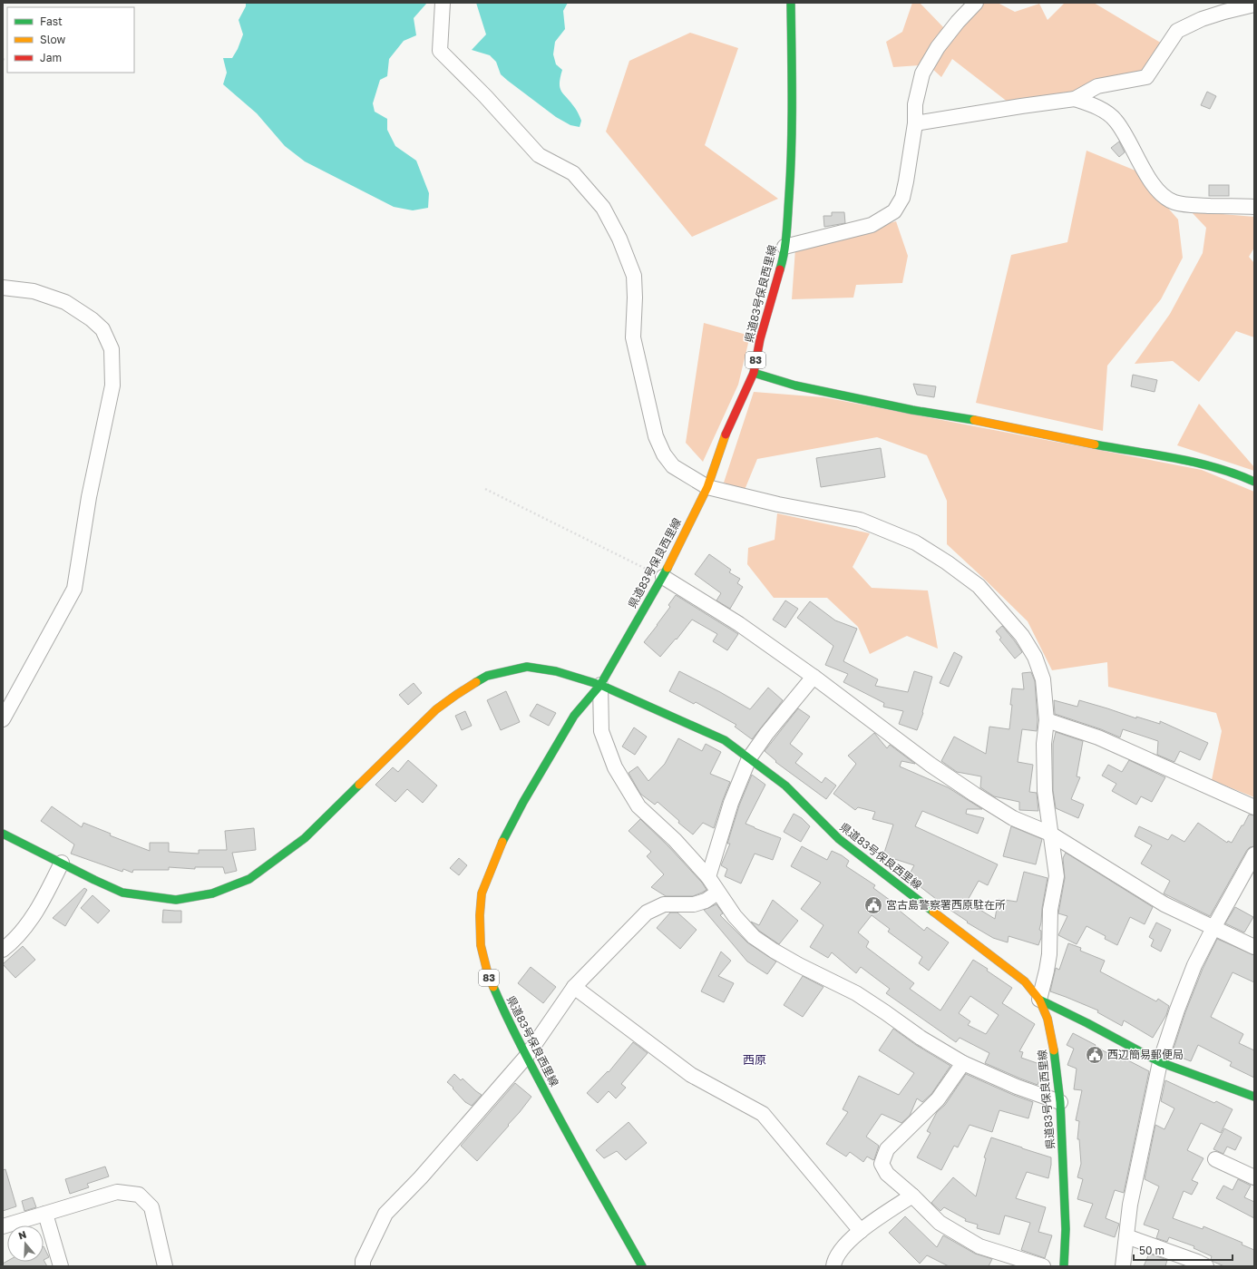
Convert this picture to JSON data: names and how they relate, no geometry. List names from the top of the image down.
{
  "streets": {
    "main road": ["県道83号保良西里線", "83"]
  },
  "districts": ["西原"],
  "places": {
    "public building": ["宮古島警察署西原駐在所", "西辺簡易郵便局"]
  },
  "legend": ["Fast", "Slow", "Jam"],
  "scale_bar": "50 m",
  "north": "top"
}
